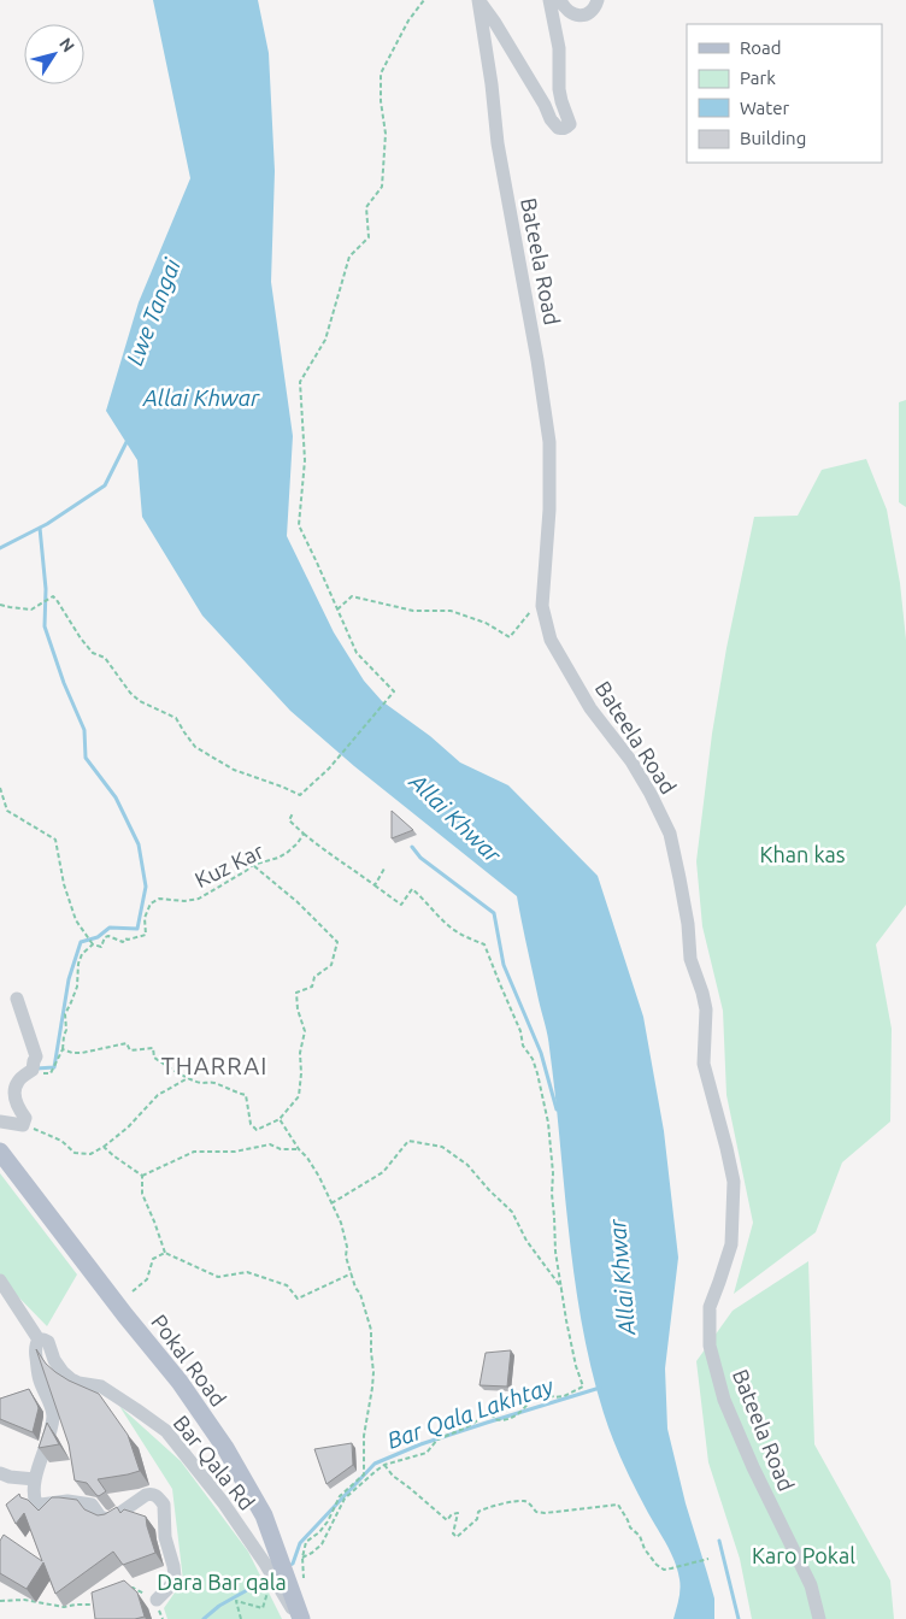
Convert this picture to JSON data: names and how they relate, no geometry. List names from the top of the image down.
{
  "streets": {
    "main road": ["Pokal Road"],
    "street": ["Bateela Road", "Bar Qala Rd"],
    "path": ["Kuz Kar"]
  },
  "crossings": [
    ["Pokal Road", "Bar Qala Rd"]
  ],
  "districts": ["THARRAI"],
  "water": ["Lwe Tangai", "Allai Khwar", "Bar Qala Lakhtay"],
  "parks": ["Khan kas", "Karo Pokal", "Dara Bar qala"],
  "legend": [
    "Road",
    "Park",
    "Water",
    "Building"
  ],
  "north": "top right"
}
